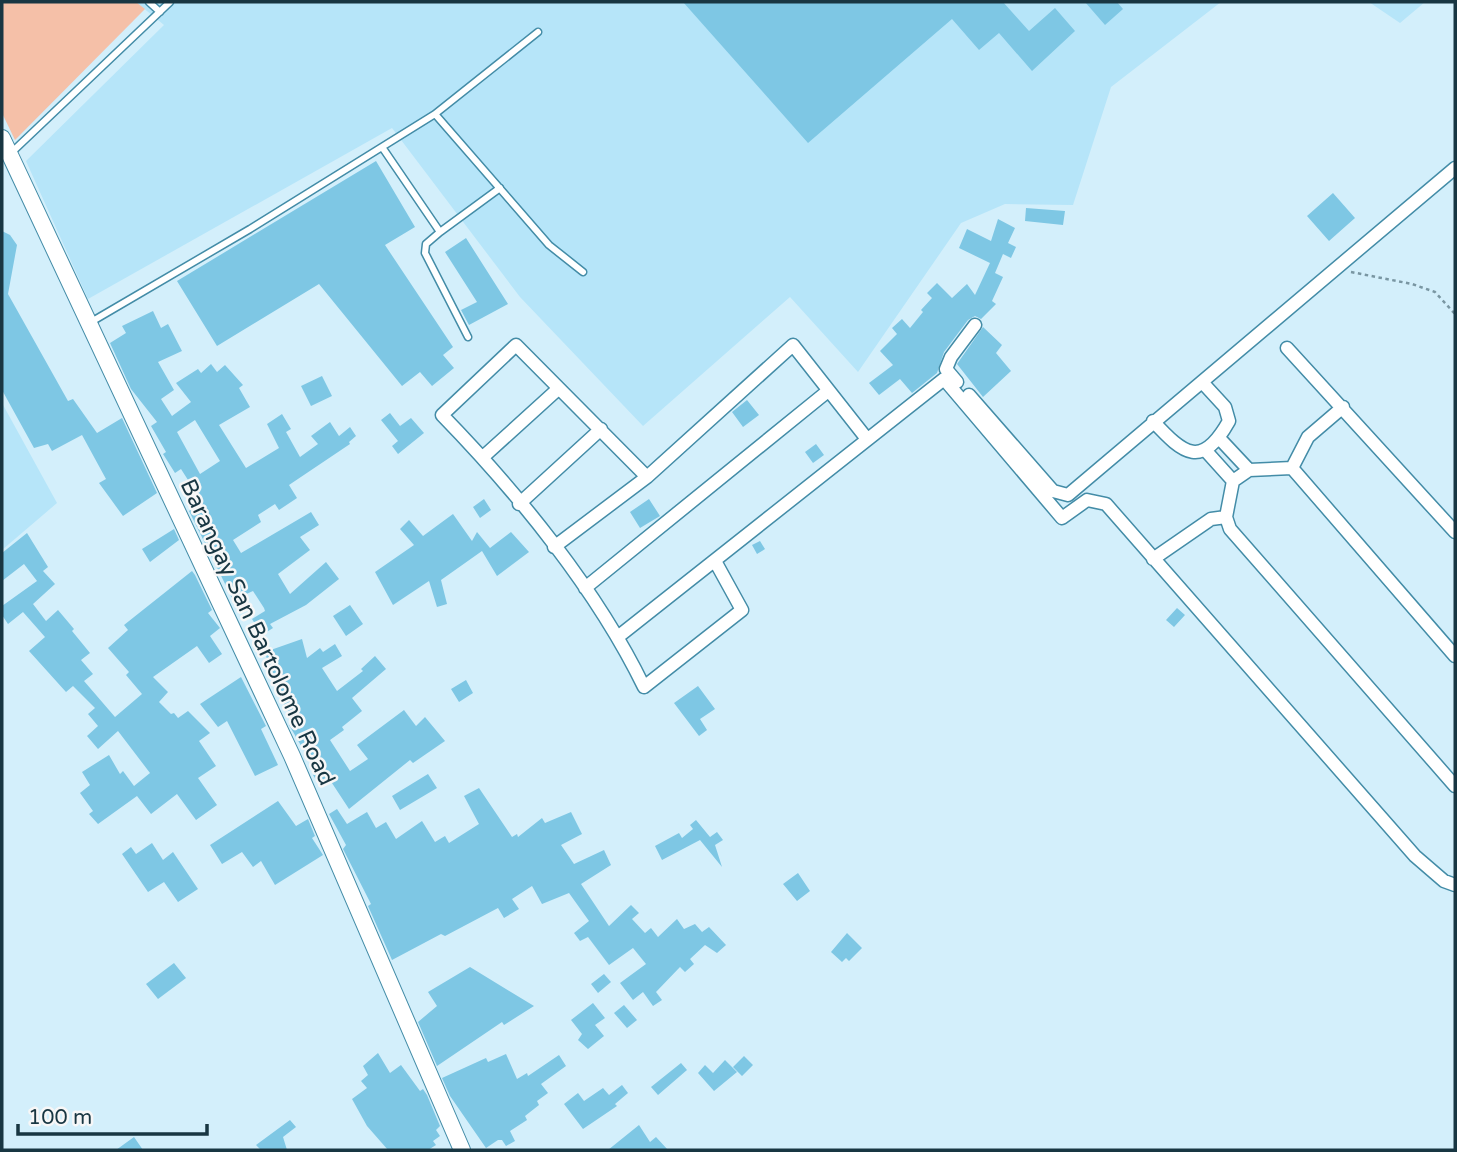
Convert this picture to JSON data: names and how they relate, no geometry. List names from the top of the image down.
{
  "streets": {
    "street": ["Barangay San Bartolome Road"]
  },
  "scale_bar": "100 m"
}
